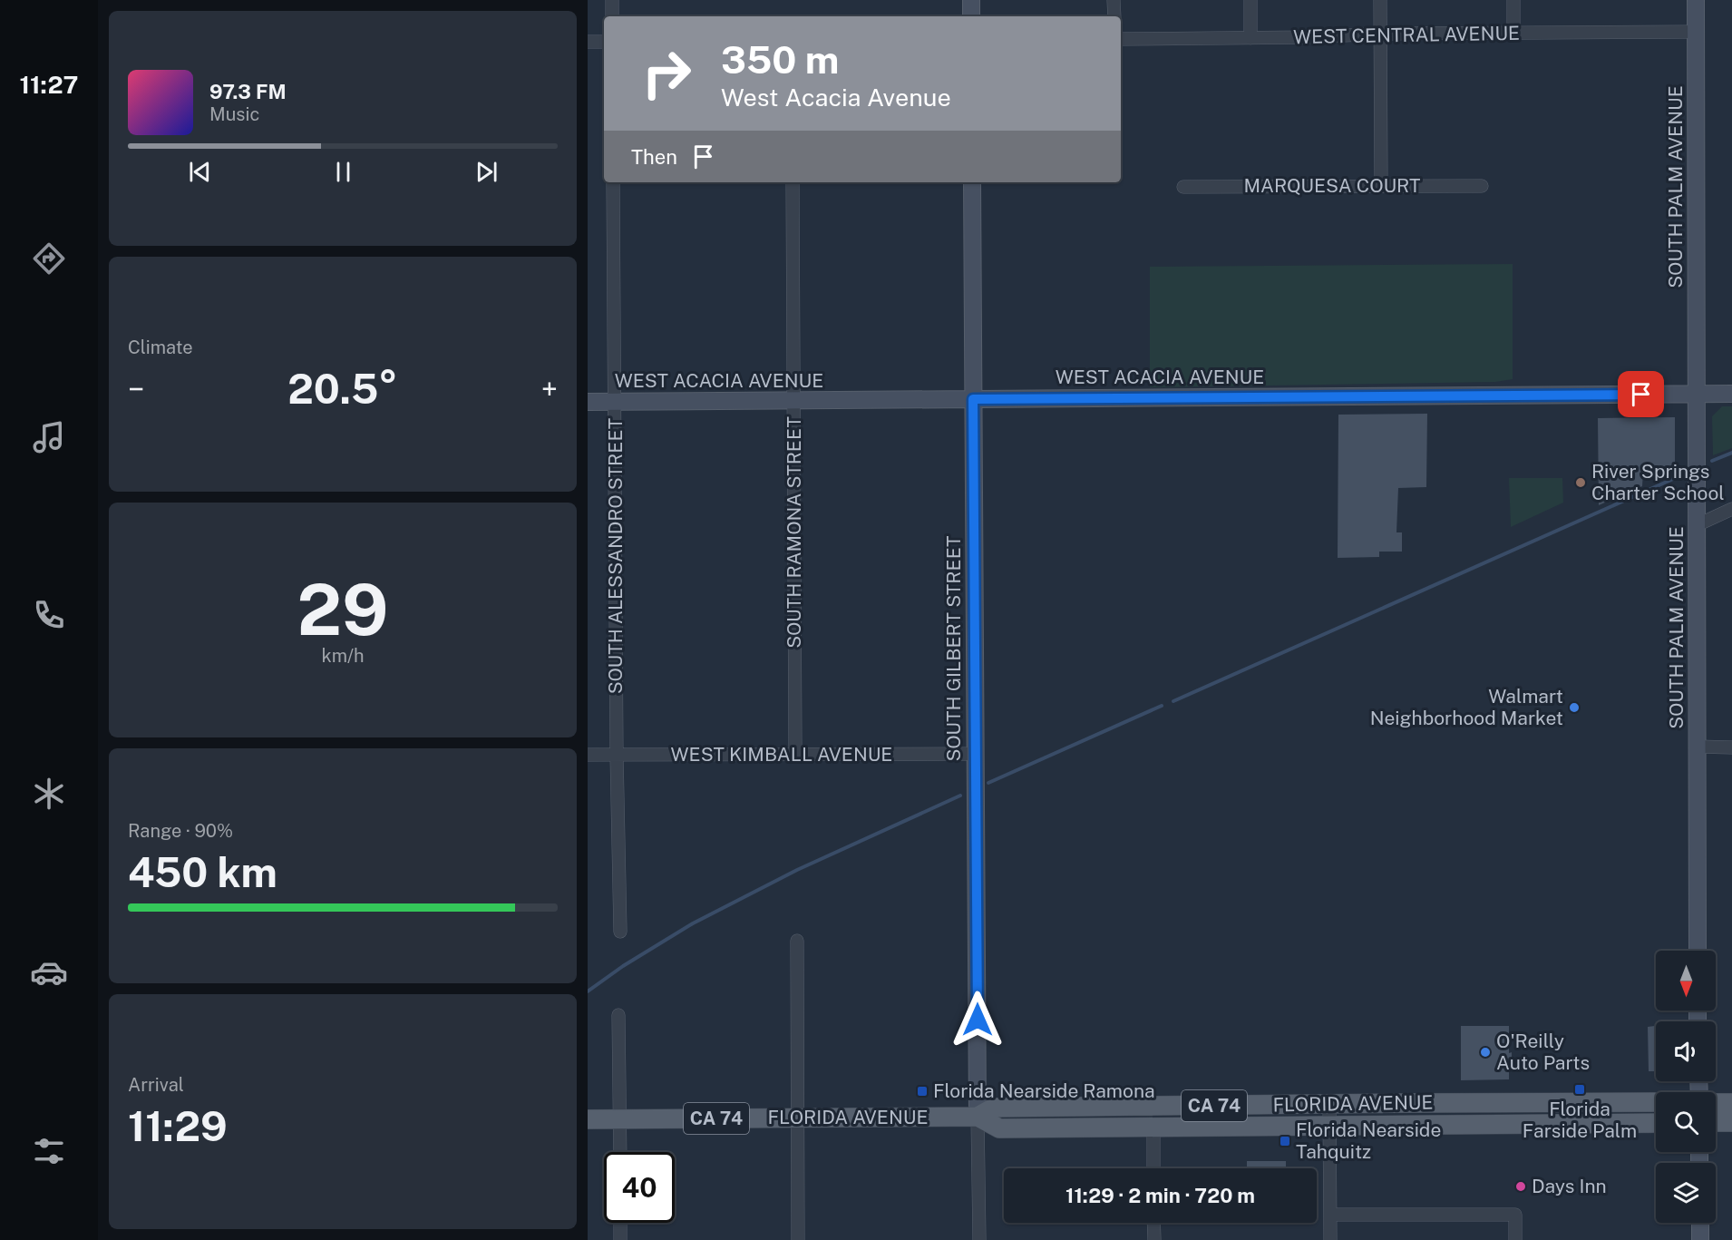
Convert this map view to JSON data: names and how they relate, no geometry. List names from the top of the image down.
{
  "streets": {
    "main road": ["FLORIDA AVENUE", "CA 74"],
    "street": [
      "WEST CENTRAL AVENUE",
      "MARQUESA COURT",
      "SOUTH PALM AVENUE",
      "WEST ACACIA AVENUE",
      "SOUTH RAMONA STREET",
      "SOUTH ALESSANDRO STREET",
      "SOUTH GILBERT STREET",
      "WEST KIMBALL AVENUE"
    ]
  },
  "crossings": [
    ["WEST CENTRAL AVENUE", "SOUTH PALM AVENUE"],
    ["SOUTH PALM AVENUE", "WEST ACACIA AVENUE"],
    ["WEST ACACIA AVENUE", "SOUTH RAMONA STREET"],
    ["WEST ACACIA AVENUE", "SOUTH ALESSANDRO STREET"],
    ["WEST ACACIA AVENUE", "SOUTH GILBERT STREET"],
    ["SOUTH RAMONA STREET", "WEST KIMBALL AVENUE"],
    ["SOUTH ALESSANDRO STREET", "WEST KIMBALL AVENUE"],
    ["SOUTH GILBERT STREET", "WEST KIMBALL AVENUE"],
    ["SOUTH GILBERT STREET", "FLORIDA AVENUE"]
  ],
  "places": {
    "other": [
      "River Springs Charter School",
      "Walmart Neighborhood Market",
      "O'Reilly Auto Parts",
      "Days Inn"
    ],
    "transit": ["Florida Farside Palm", "Florida Nearside Ramona", "Florida Nearside Tahquitz"]
  },
  "north": "bottom",
  "page": {
    "tabs": "11:27",
    "turn": ["350 m", "West Acacia Avenue"],
    "song": ["97.3 FM", "Music"],
    "then": "Then",
    "tile": [
      "Climate",
      ["29", "km/h"],
      ["Range · 90%", "450 km"],
      ["Arrival", "11:29"]
    ],
    "heat": ["−", "20.5°", "+"],
    "limit": "40",
    "trip": "11:29 · 2 min · 720 m"
  }
}
